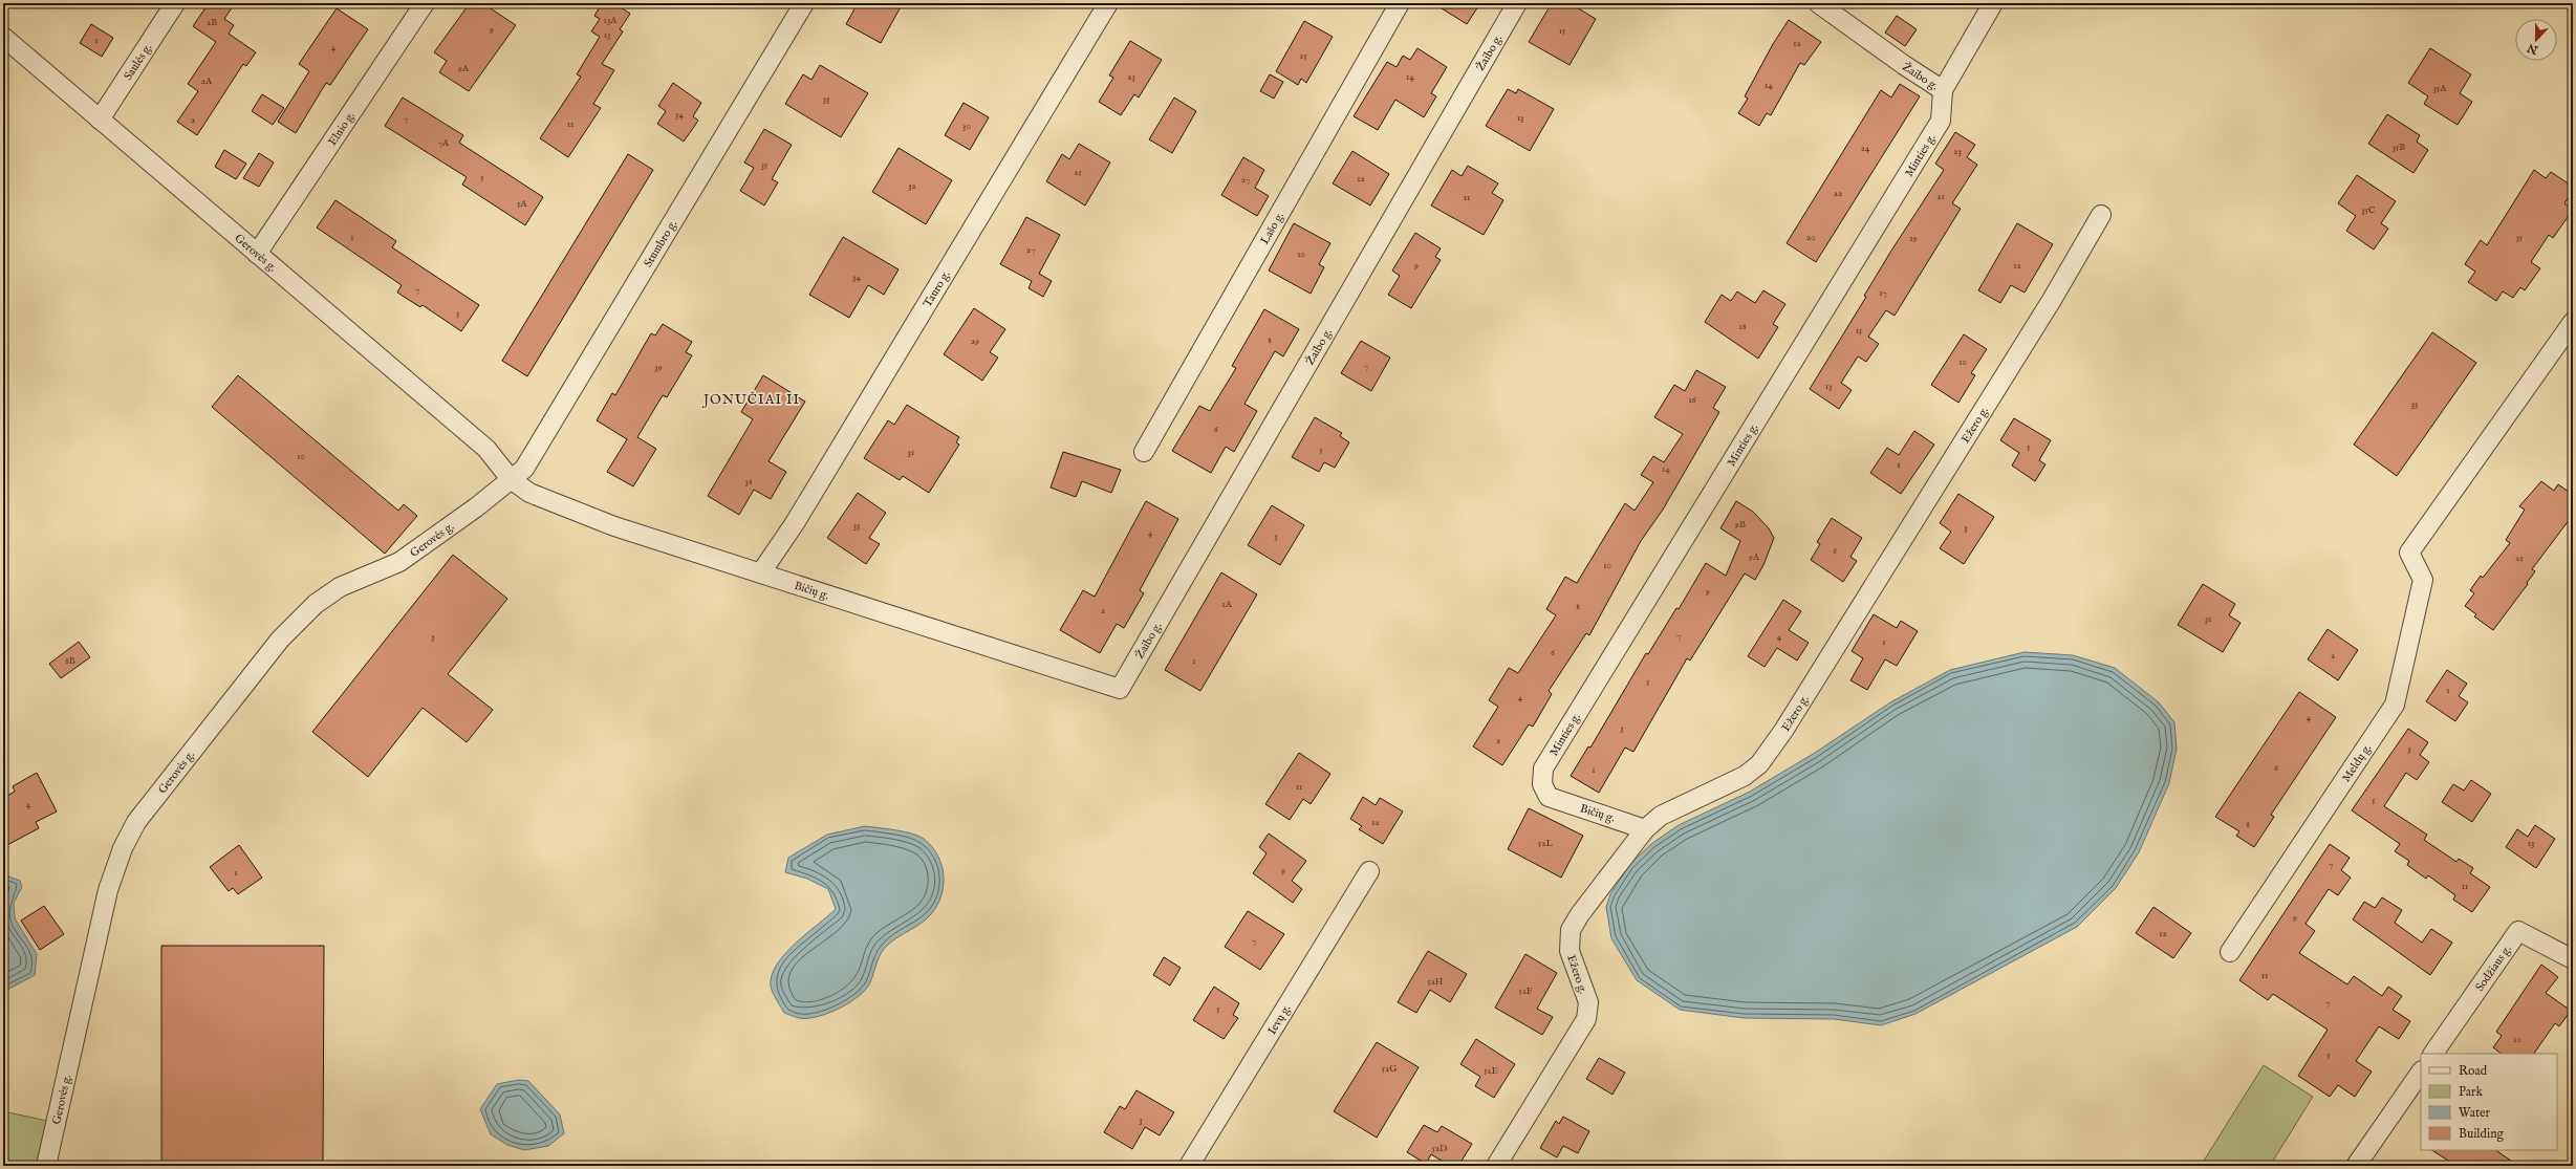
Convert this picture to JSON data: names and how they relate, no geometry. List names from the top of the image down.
{
  "streets": {
    "street": [
      "Žaibo g.",
      "Saulės g.",
      "Elnio g.",
      "Minties g.",
      "Lašo g.",
      "Stumbro g.",
      "Gerovės g.",
      "Tauro g.",
      "Ežero g.",
      "Bičių g.",
      "Meldų g.",
      "Sodžiaus g.",
      "Ievų g."
    ]
  },
  "crossings": [
    ["Žaibo g.", "Minties g."],
    ["Žaibo g.", "Bičių g."],
    ["Saulės g.", "Gerovės g."],
    ["Elnio g.", "Gerovės g."],
    ["Minties g.", "Bičių g."],
    ["Stumbro g.", "Gerovės g."],
    ["Stumbro g.", "Bičių g."],
    ["Gerovės g.", "Bičių g."],
    ["Tauro g.", "Bičių g."],
    ["Ežero g.", "Bičių g."]
  ],
  "districts": ["JONUČIAI II"],
  "house_numbers": [
    "13A",
    "2B",
    "9",
    "15",
    "13",
    "1",
    "12",
    "4",
    "25",
    "9A",
    "23",
    "14",
    "2A",
    "14",
    "35A",
    "33",
    "34",
    "13",
    "7",
    "2",
    "11",
    "30",
    "7A",
    "35B",
    "24",
    "23",
    "35",
    "25",
    "5",
    "12",
    "27",
    "32",
    "22",
    "21",
    "11",
    "5A",
    "35C",
    "1",
    "20",
    "35",
    "19",
    "27",
    "10",
    "9",
    "12",
    "34",
    "7",
    "17",
    "5",
    "18",
    "15",
    "8",
    "29",
    "10",
    "7",
    "39",
    "13",
    "16",
    "33",
    "6",
    "5",
    "5",
    "31",
    "10",
    "8",
    "14",
    "38",
    "9B",
    "33",
    "3",
    "4",
    "3",
    "6",
    "9A",
    "25",
    "10",
    "9",
    "1A",
    "8",
    "2",
    "31",
    "7",
    "3",
    "4",
    "1",
    "6",
    "2",
    "8B",
    "1",
    "5",
    "1",
    "4",
    "4",
    "3",
    "2",
    "3",
    "6",
    "1",
    "11",
    "5",
    "4",
    "12",
    "8",
    "52L",
    "13",
    "7",
    "9",
    "1",
    "11",
    "9",
    "12",
    "7",
    "11",
    "52H",
    "52F",
    "7",
    "5",
    "10",
    "5",
    "52G",
    "52E",
    "3",
    "52D"
  ],
  "legend": [
    "Road",
    "Park",
    "Water",
    "Building"
  ],
  "north": "bottom"
}
